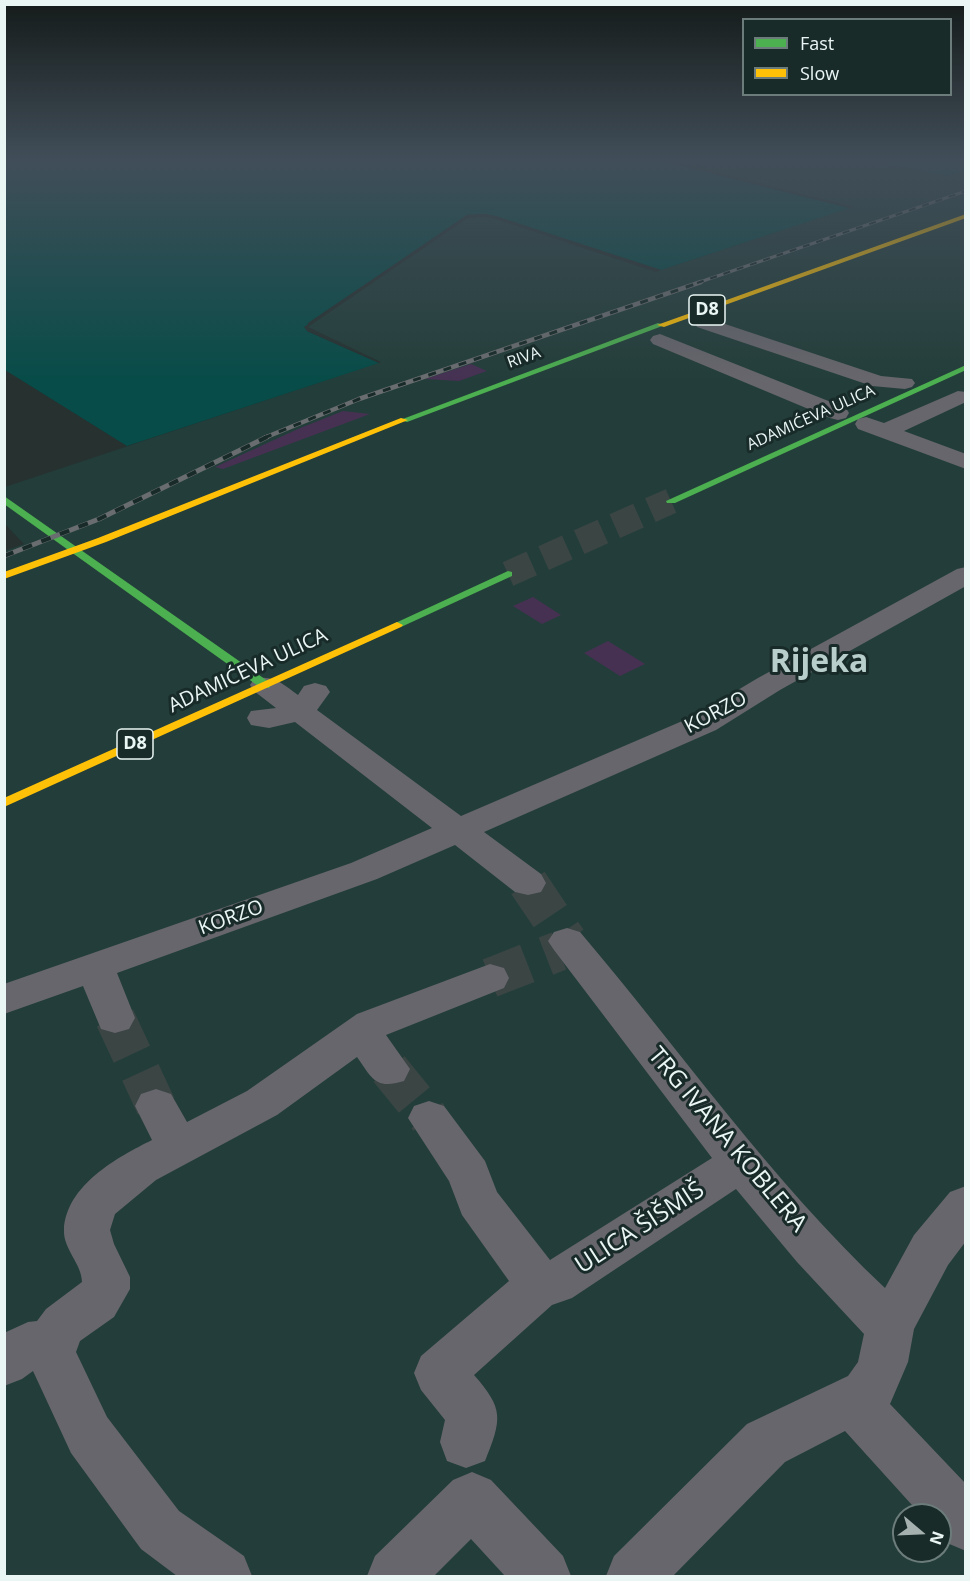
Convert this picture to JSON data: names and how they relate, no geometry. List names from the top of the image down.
{
  "streets": {
    "main road": ["D8", "RIVA", "ADAMIĆEVA ULICA"],
    "street": ["KORZO", "TRG IVANA KOBLERA", "ULICA ŠIŠMIŠ"]
  },
  "crossings": [
    ["D8", "RIVA"]
  ],
  "districts": ["Rijeka"],
  "legend": ["Fast", "Slow"],
  "north": "right"
}
